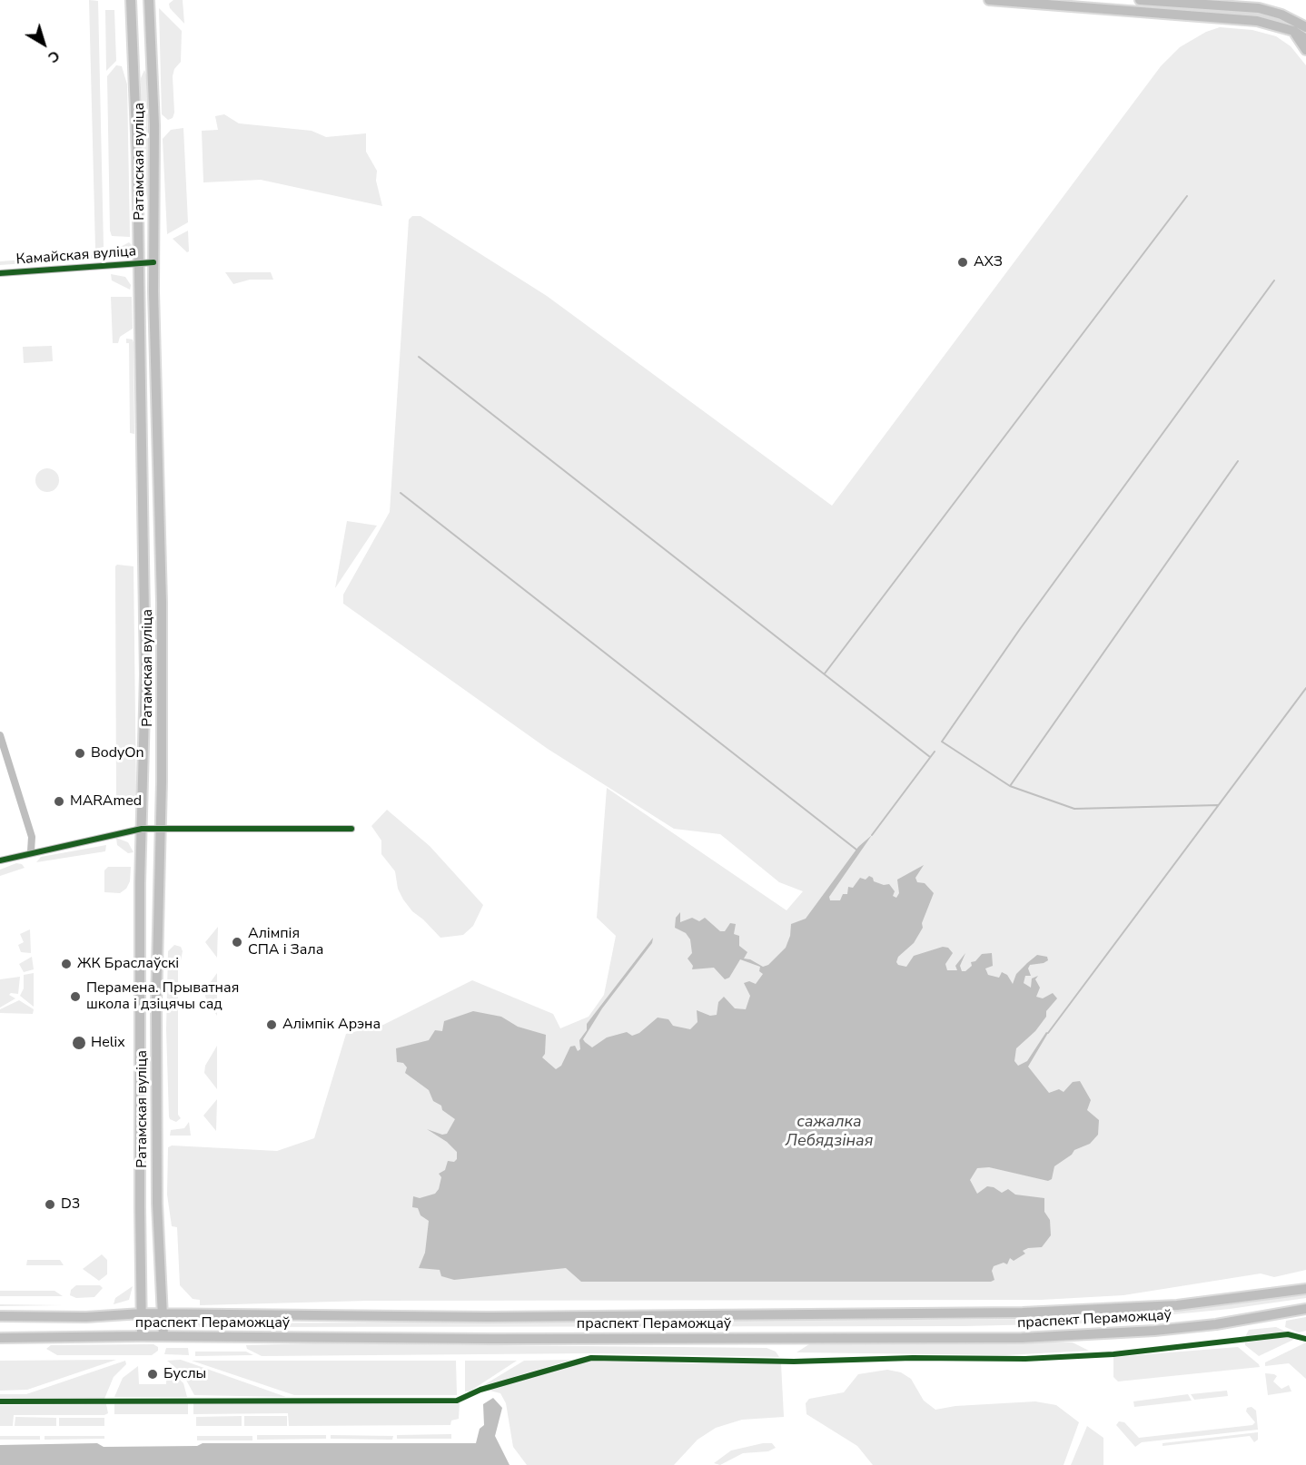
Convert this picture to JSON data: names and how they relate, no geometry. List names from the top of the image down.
{
  "streets": {
    "main road": ["Ратамская вуліца", "праспект Пераможцаў"],
    "street": ["Камайская вуліца"]
  },
  "crossings": [
    ["Ратамская вуліца", "Камайская вуліца"],
    ["Ратамская вуліца", "праспект Пераможцаў"]
  ],
  "water": ["сажалка Лебядзіная"],
  "places": [
    "АХЗ",
    "BodyOn",
    "MARAmed",
    "Алімпія СПА і Зала",
    "ЖК Браслаўскі",
    "Перамена. Прыватная школа і дзіцячы сад",
    "Алімпік Арэна",
    "Helix",
    "D3",
    "Буслы"
  ],
  "north": "bottom right"
}
